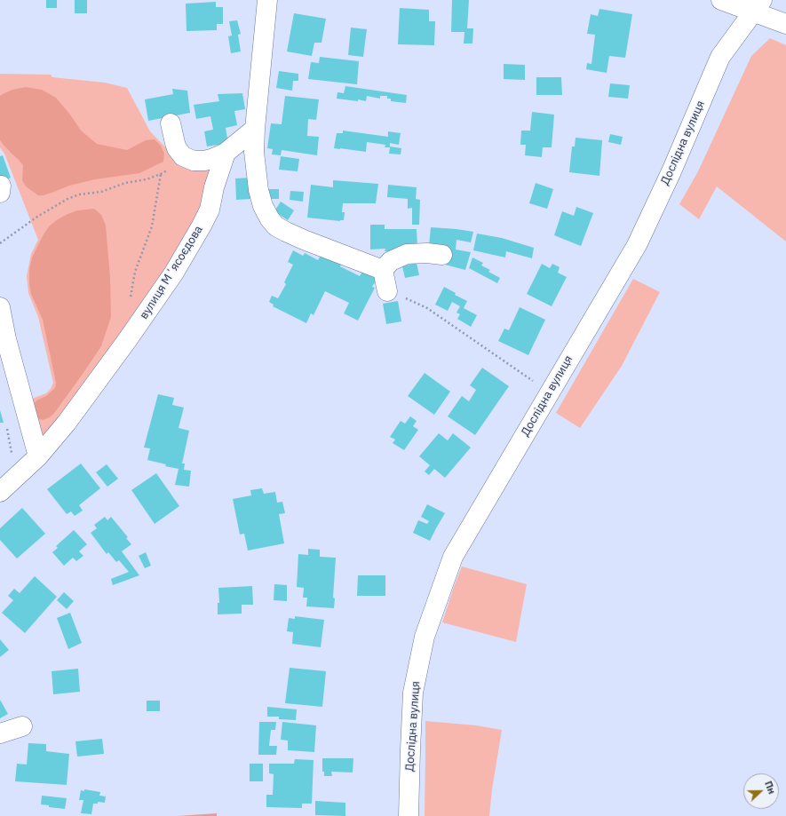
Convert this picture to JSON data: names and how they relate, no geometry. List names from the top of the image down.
{
  "streets": {
    "street": ["Дослідна вулиця", "вулиця Мʼясоєдова"]
  },
  "north": "right"
}
